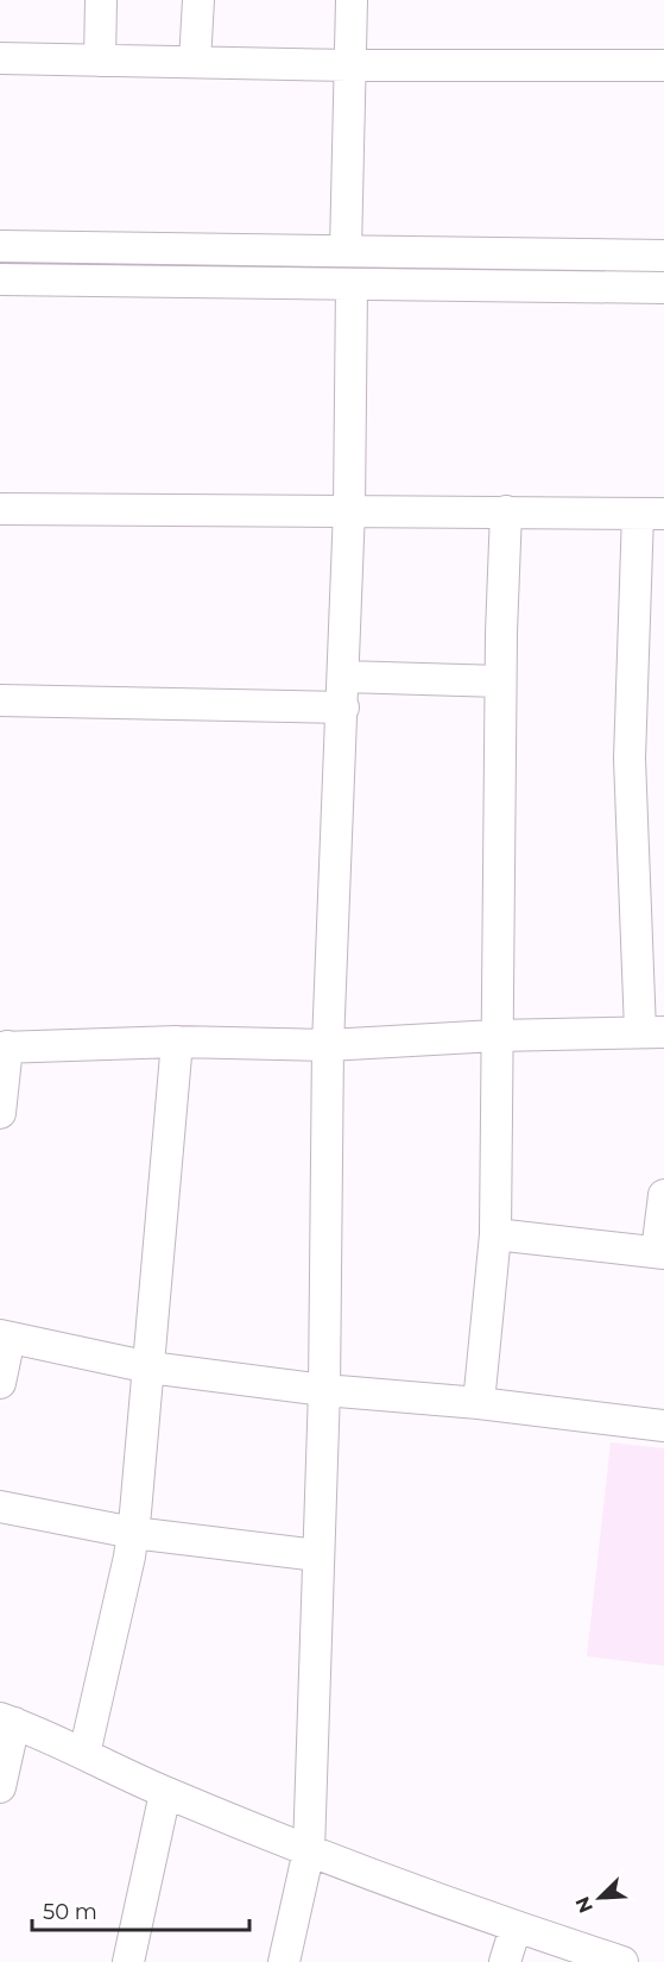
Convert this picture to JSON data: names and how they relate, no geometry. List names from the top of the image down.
{
  "scale_bar": "50 m",
  "north": "bottom left"
}
